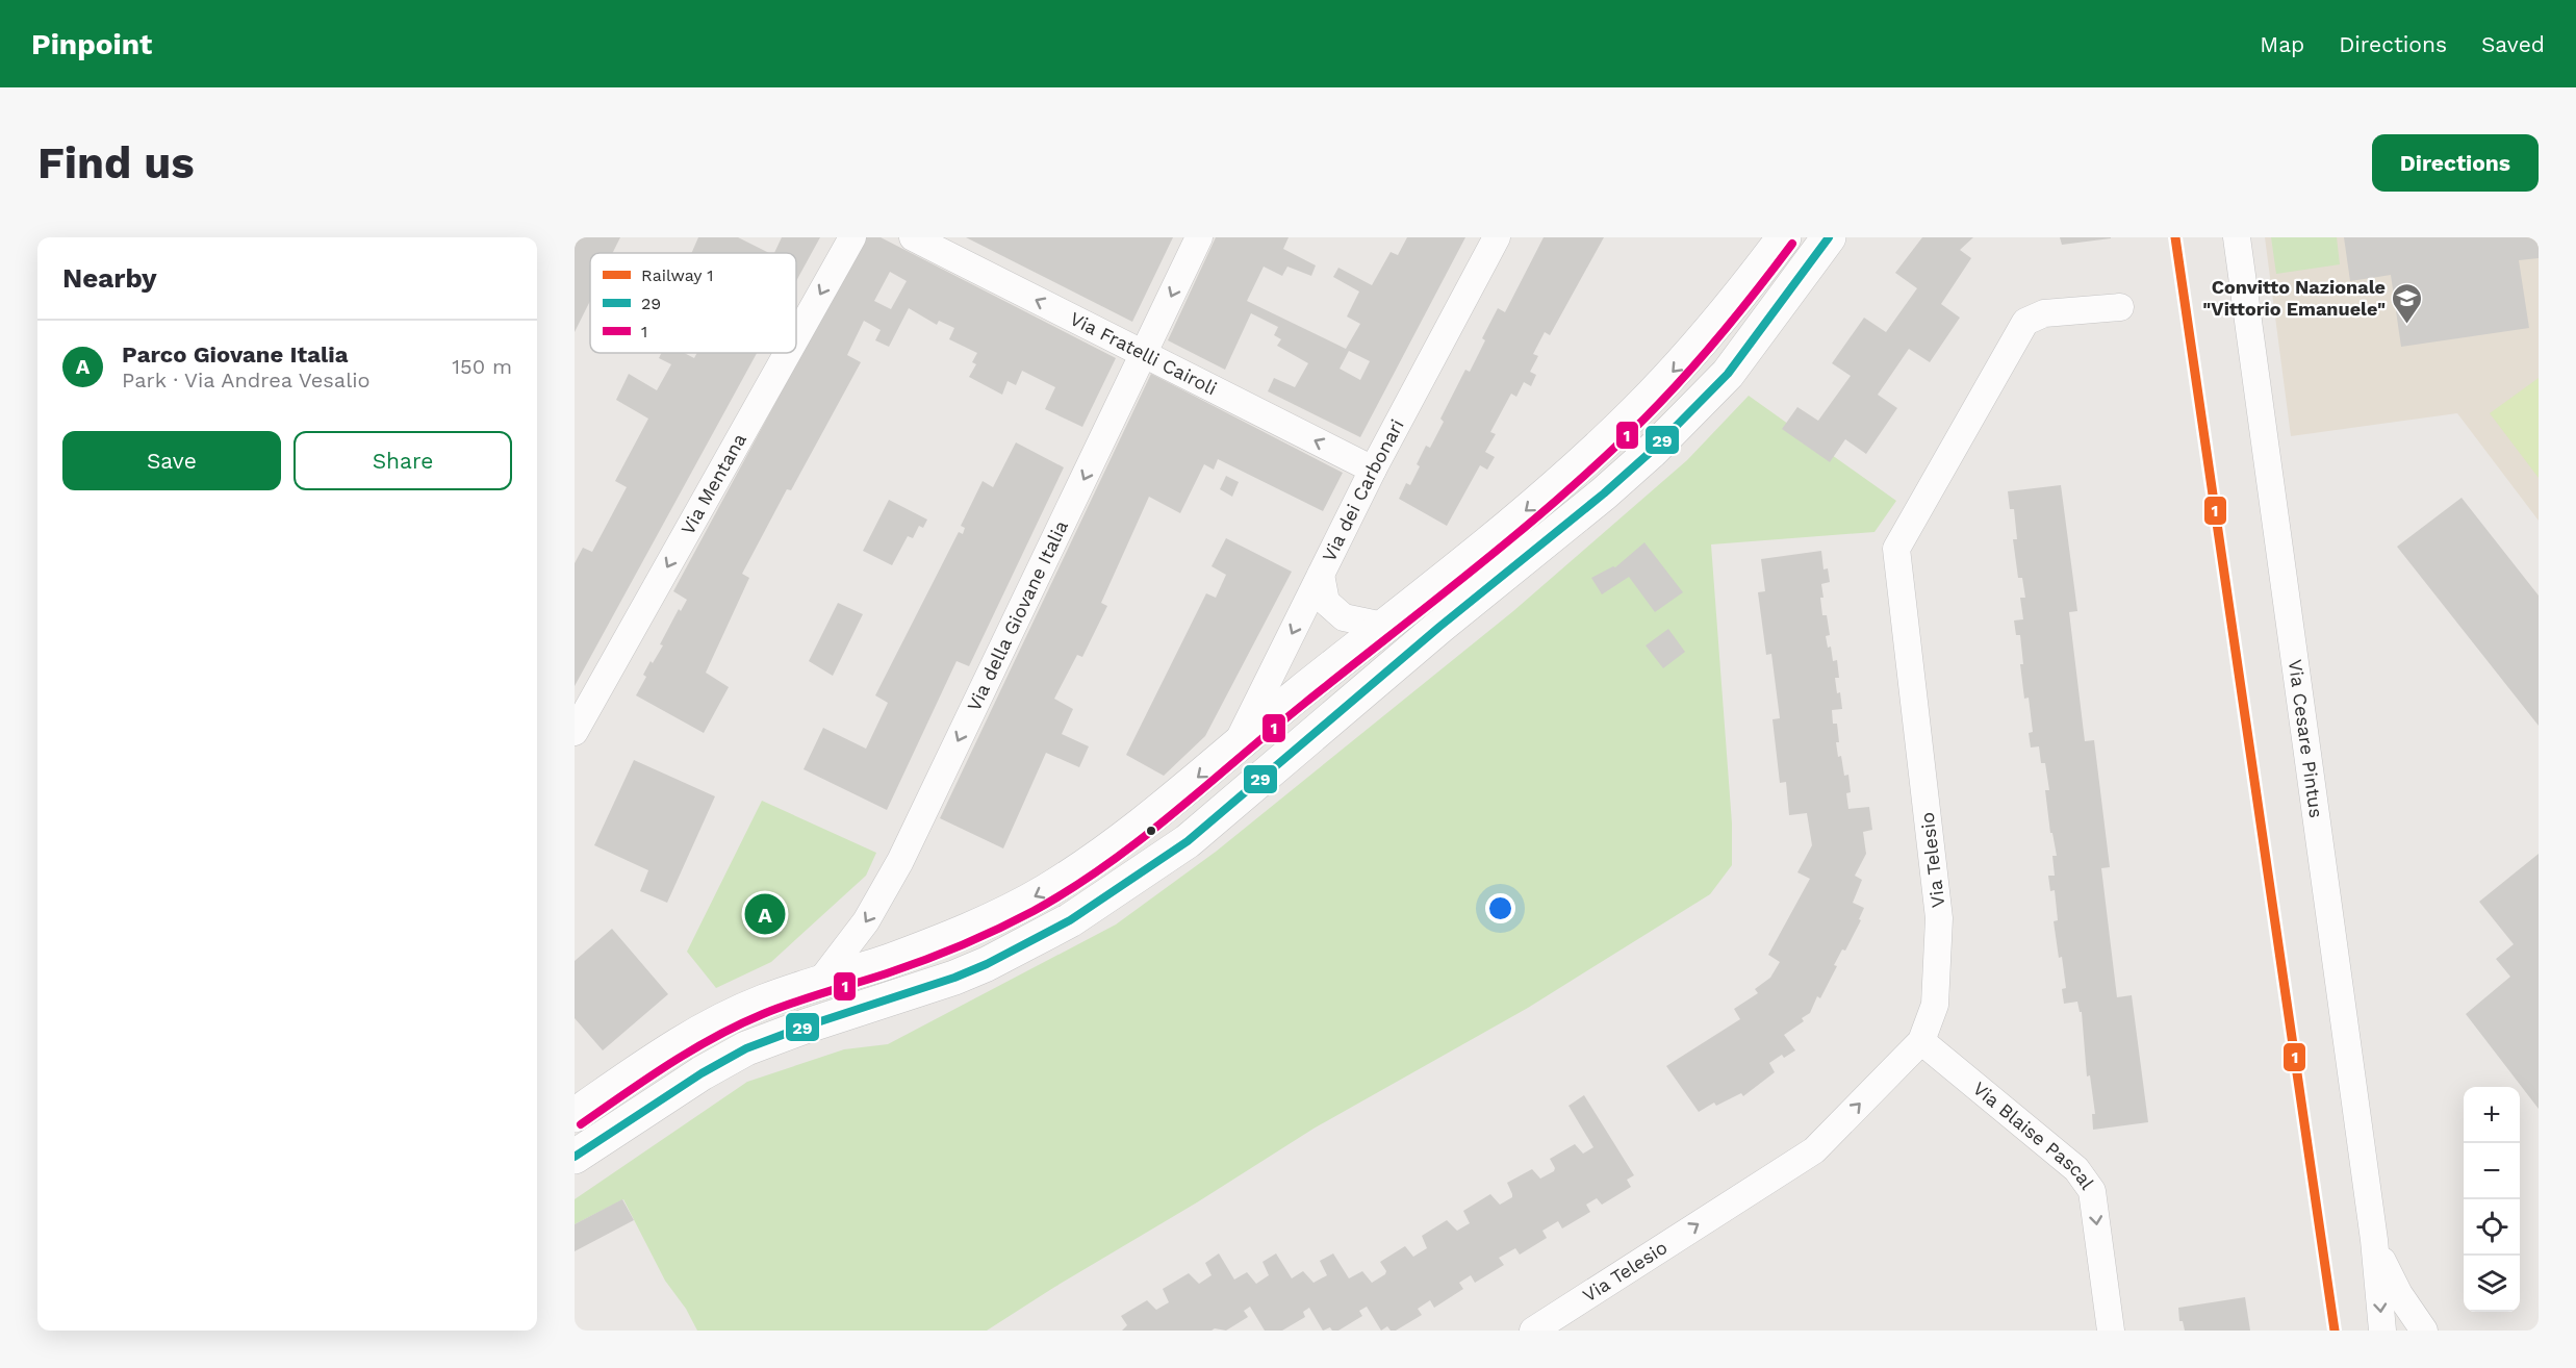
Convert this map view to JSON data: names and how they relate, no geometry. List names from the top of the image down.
{
  "streets": {
    "street": [
      "Via Fratelli Cairoli",
      "Via Mentana",
      "Via dei Carbonari",
      "Via della Giovane Italia",
      "Via Cesare Pintus",
      "Via Telesio",
      "Via Blaise Pascal"
    ]
  },
  "crossings": [
    ["Via Fratelli Cairoli", "Via dei Carbonari"],
    ["Via Fratelli Cairoli", "Via della Giovane Italia"],
    ["Via Telesio", "Via Blaise Pascal"]
  ],
  "one_way": [
    "Via Fratelli Cairoli",
    "Via Mentana",
    "Via della Giovane Italia",
    "Via Telesio",
    "Via Blaise Pascal"
  ],
  "places": {
    "school or university": ["Convitto Nazionale \"Vittorio Emanuele\""]
  },
  "lines": ["rail line 1", "transit line 29", "transit line 1"],
  "legend": ["Railway 1", "29", "1"],
  "page": {
    "header": "Pinpoint",
    "nav": ["Map", "Directions", "Saved"],
    "buttons": [
      "Directions",
      ["Save", "Share"]
    ],
    "title": "Find us",
    "heading": "Nearby",
    "list": [
      {
        "mark": "A",
        "name": "Parco Giovane Italia",
        "note": "Park · Via Andrea Vesalio",
        "value": "150 m"
      }
    ],
    "pins": "A",
    "map_buttons": ["+", "−"]
  }
}
